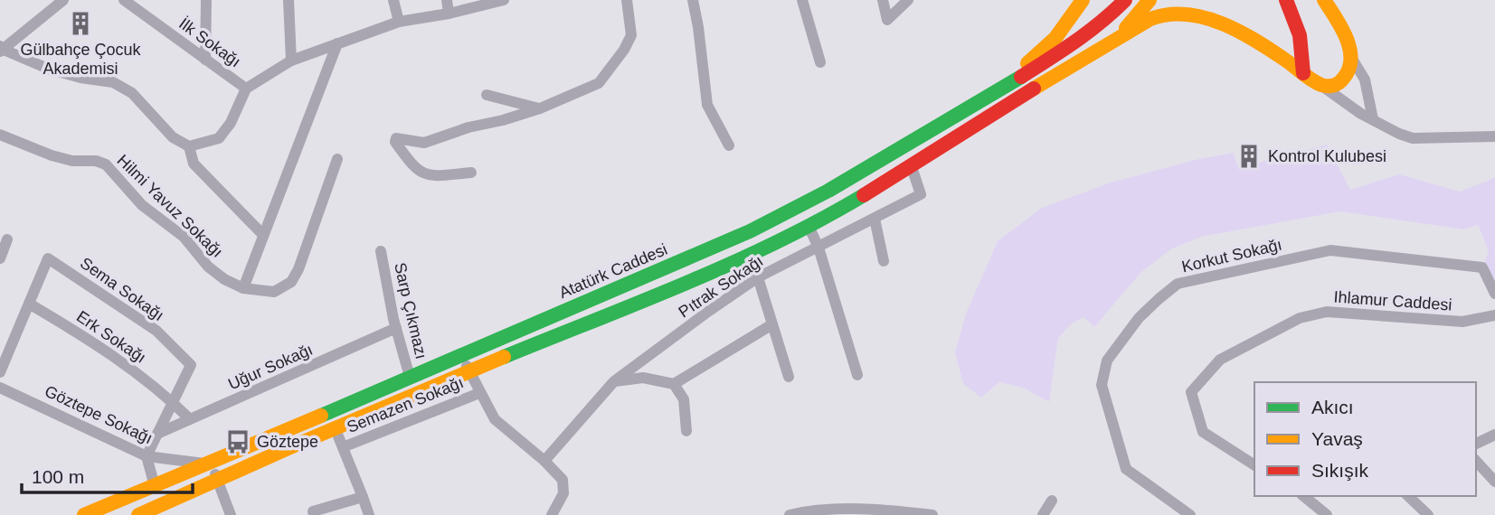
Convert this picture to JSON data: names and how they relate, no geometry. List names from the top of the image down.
{
  "streets": {
    "main road": ["Atatürk Caddesi"],
    "street": [
      "İlk Sokağı",
      "Hilmi Yavuz Sokağı",
      "Korkut Sokağı",
      "Pıtrak Sokağı",
      "Sema Sokağı",
      "Ihlamur Caddesi",
      "Sarp Çıkmazı",
      "Erk Sokağı",
      "Uğur Sokağı",
      "Semazen Sokağı",
      "Göztepe Sokağı"
    ]
  },
  "crossings": [
    ["Atatürk Caddesi", "Sarp Çıkmazı"],
    ["Atatürk Caddesi", "Göztepe Sokağı"],
    ["Sema Sokağı", "Erk Sokağı"],
    ["Sema Sokağı", "Uğur Sokağı"],
    ["Sema Sokağı", "Göztepe Sokağı"],
    ["Sarp Çıkmazı", "Uğur Sokağı"],
    ["Erk Sokağı", "Uğur Sokağı"]
  ],
  "places": {
    "building": ["Gülbahçe Çocuk Akademisi", "Kontrol Kulubesi"],
    "bus stop": ["Göztepe"]
  },
  "legend": ["Akıcı", "Yavaş", "Sıkışık"],
  "scale_bar": "100 m"
}
